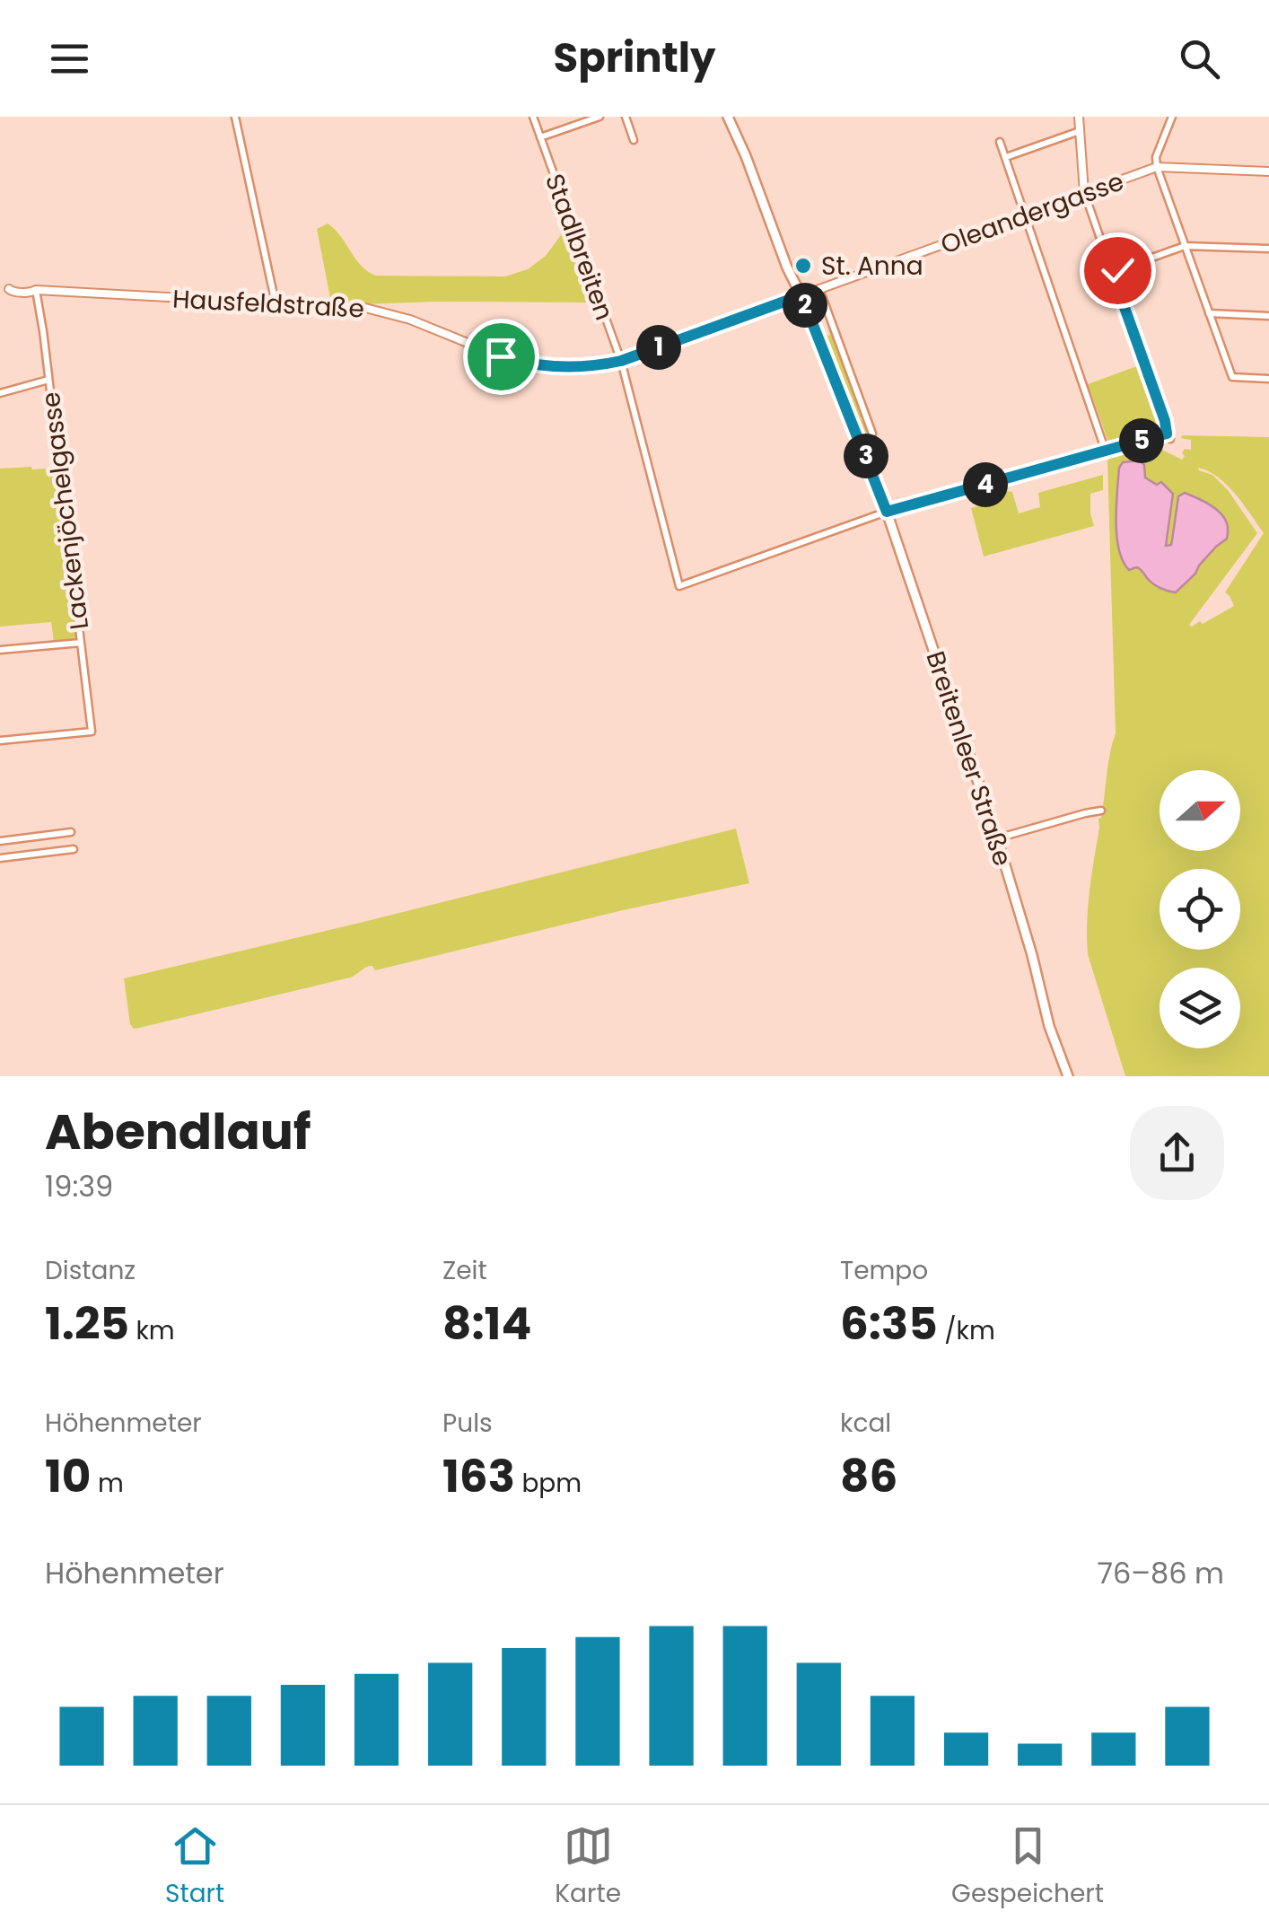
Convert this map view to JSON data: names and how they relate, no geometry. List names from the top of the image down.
{
  "streets": {
    "main road": ["Breitenleer Straße"],
    "street": [
      "Oleandergasse",
      "Stadlbreiten",
      "Hausfeldstraße",
      "Lackenjöchelgasse"
    ]
  },
  "crossings": [
    ["Oleandergasse", "Hausfeldstraße"],
    ["Oleandergasse", "Breitenleer Straße"],
    ["Stadlbreiten", "Hausfeldstraße"],
    ["Stadlbreiten", "Breitenleer Straße"],
    ["Hausfeldstraße", "Lackenjöchelgasse"],
    ["Hausfeldstraße", "Breitenleer Straße"]
  ],
  "places": ["St. Anna"],
  "north": "right",
  "page": {
    "header": "Sprintly",
    "pins": [
      "2",
      "1",
      "5",
      "3",
      "4"
    ],
    "heading": ["Abendlauf", "19:39"],
    "stats": [
      ["Distanz", "1.25 km"],
      ["Zeit", "8:14"],
      ["Tempo", "6:35 /km"],
      ["Höhenmeter", "10 m"],
      ["Puls", "163 bpm"],
      ["kcal", "86"]
    ],
    "chart": ["Höhenmeter", "76–86 m"],
    "tabs": ["Start", "Karte", "Gespeichert"]
  }
}
